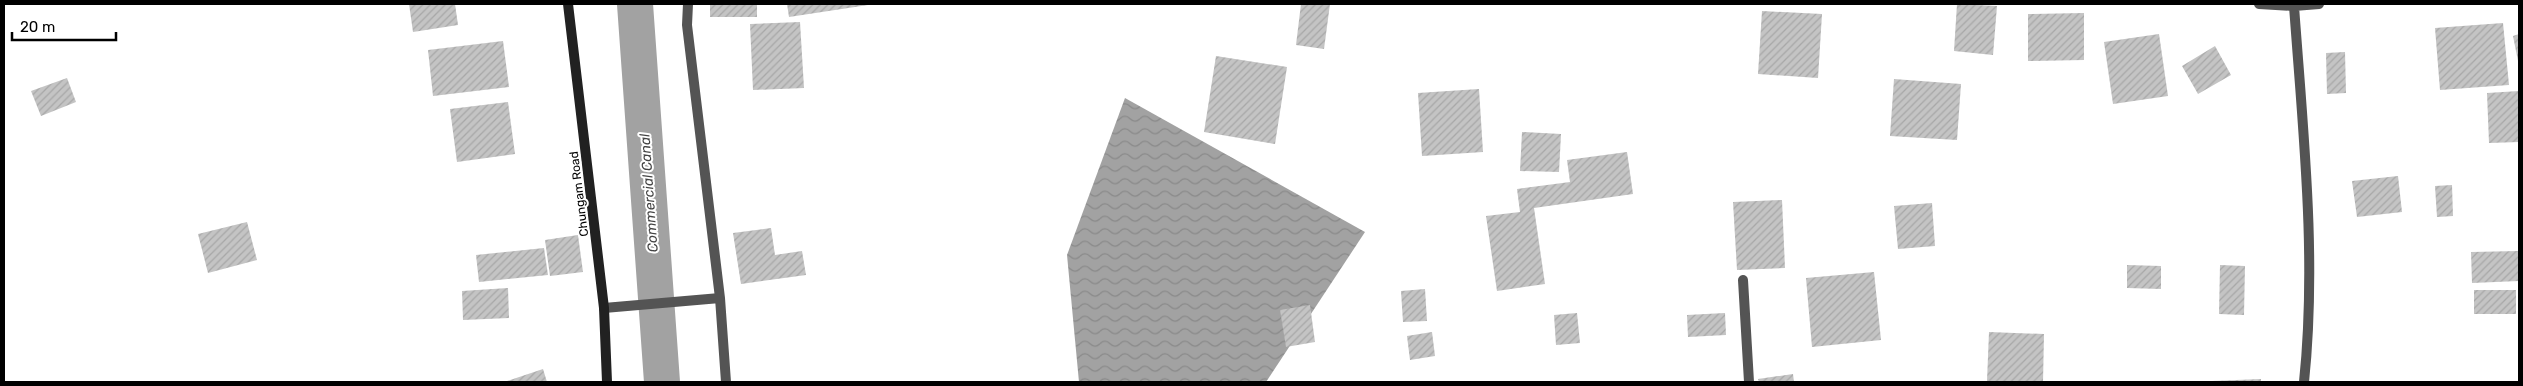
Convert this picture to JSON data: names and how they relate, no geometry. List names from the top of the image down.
{
  "streets": {
    "main road": ["Chungam Road"]
  },
  "water": ["Commercial Canal"],
  "scale_bar": "20 m"
}
